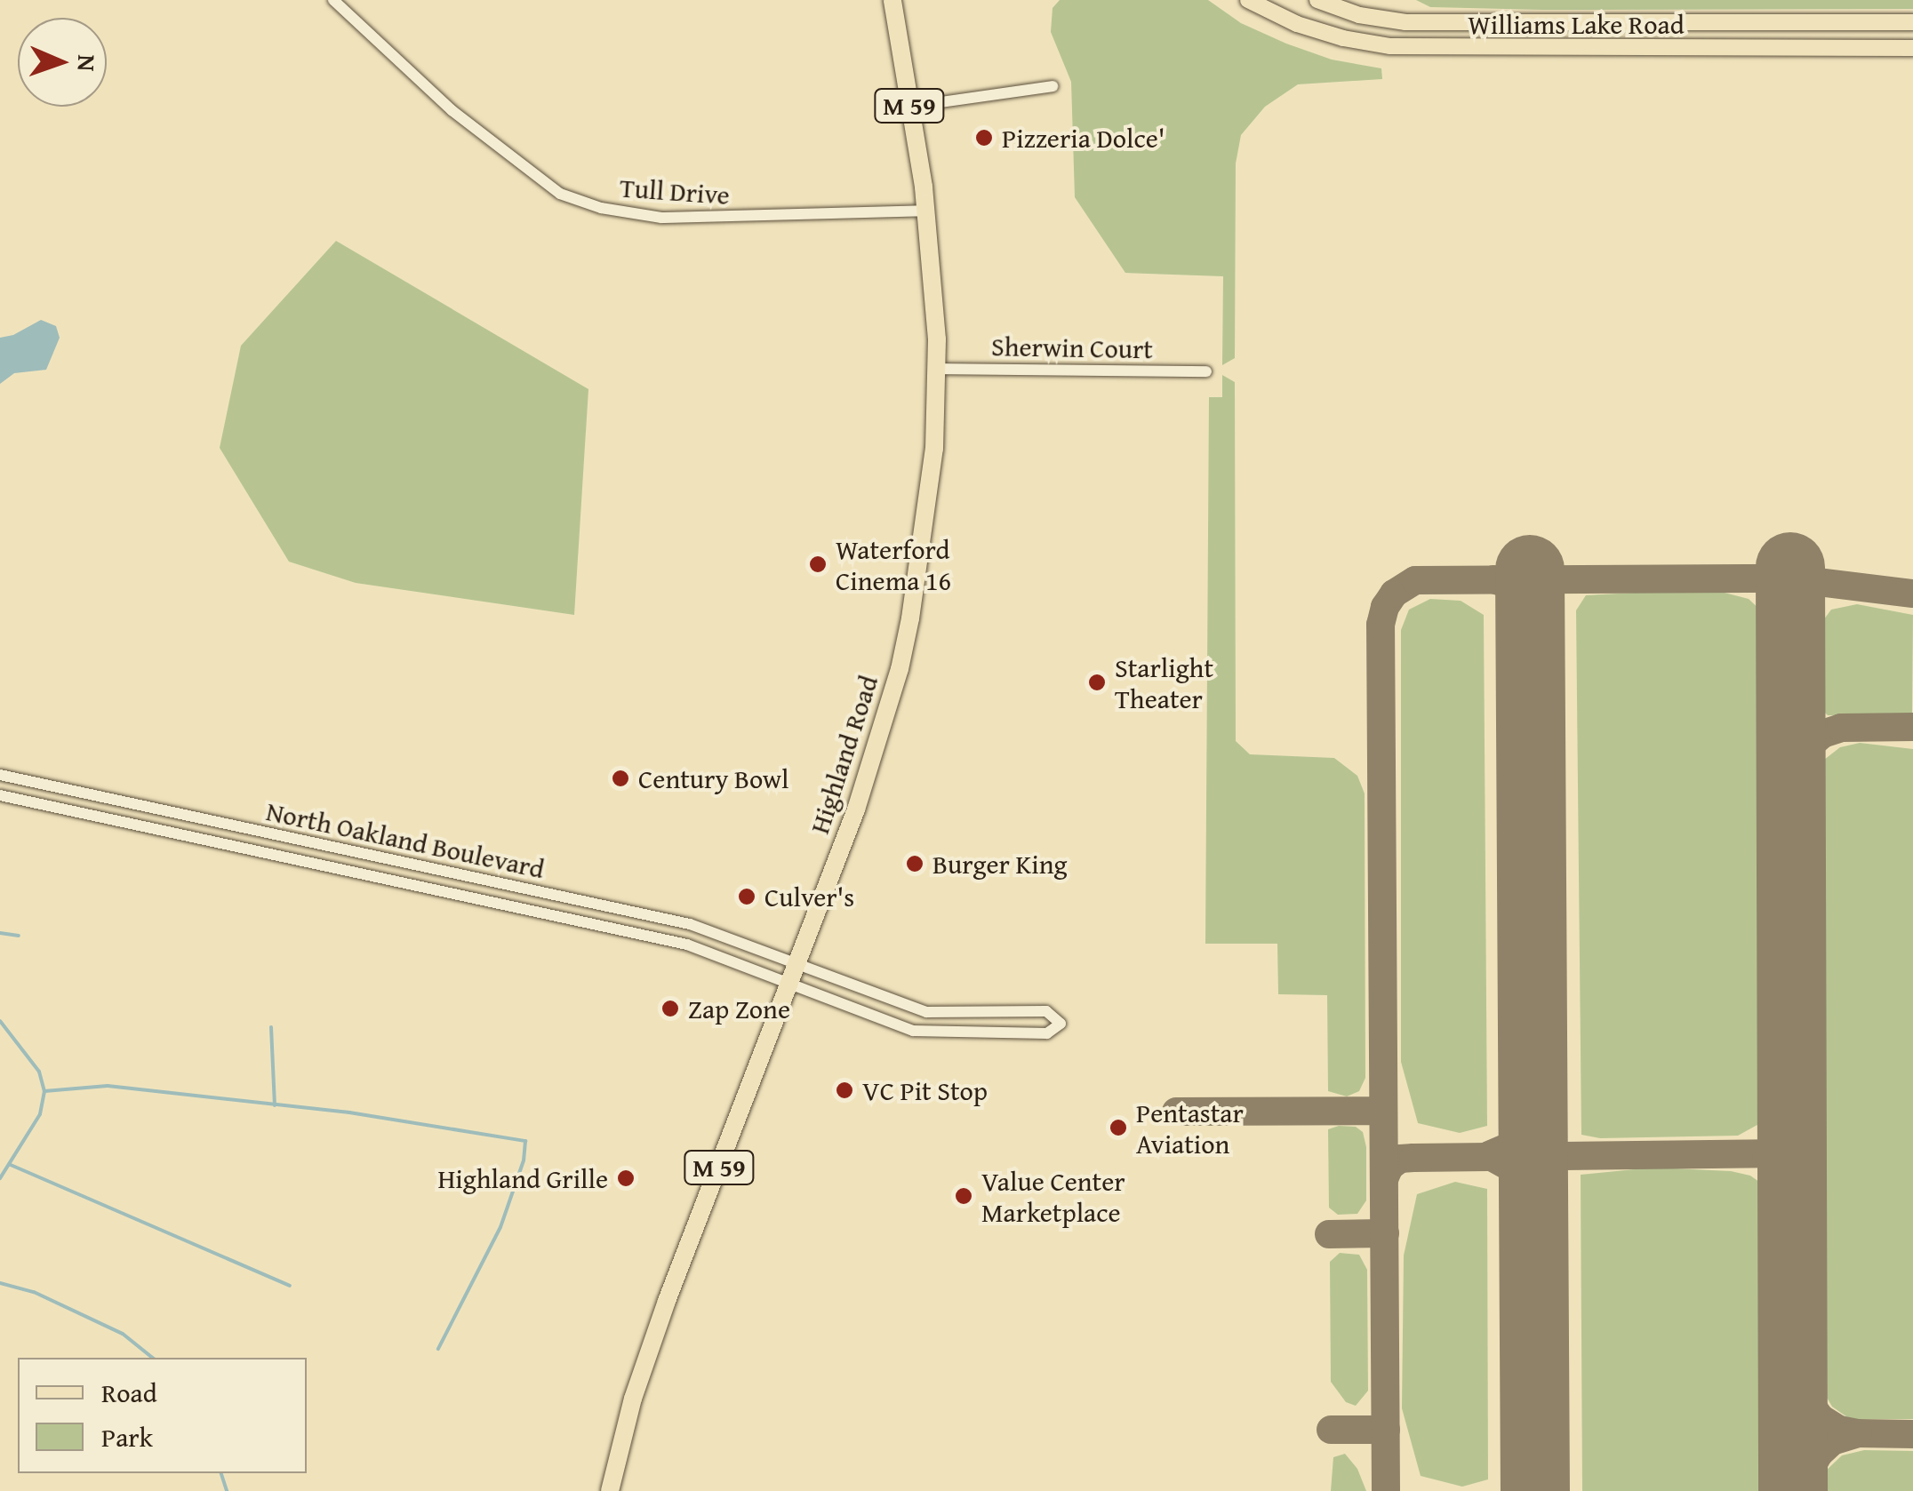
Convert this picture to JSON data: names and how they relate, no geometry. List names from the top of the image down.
{
  "streets": {
    "highway": ["M 59", "Highland Road"],
    "main road": ["Williams Lake Road"],
    "street": ["Tull Drive", "Sherwin Court", "North Oakland Boulevard"]
  },
  "crossings": [
    ["Tull Drive", "Highland Road"],
    ["Sherwin Court", "Highland Road"],
    ["Highland Road", "North Oakland Boulevard"]
  ],
  "places": [
    "Pizzeria Dolce'",
    "Waterford Cinema 16",
    "Starlight Theater",
    "Century Bowl",
    "Burger King",
    "Culver's",
    "Zap Zone",
    "VC Pit Stop",
    "Pentastar Aviation",
    "Highland Grille",
    "Value Center Marketplace"
  ],
  "legend": ["Road", "Park"],
  "north": "right"
}
